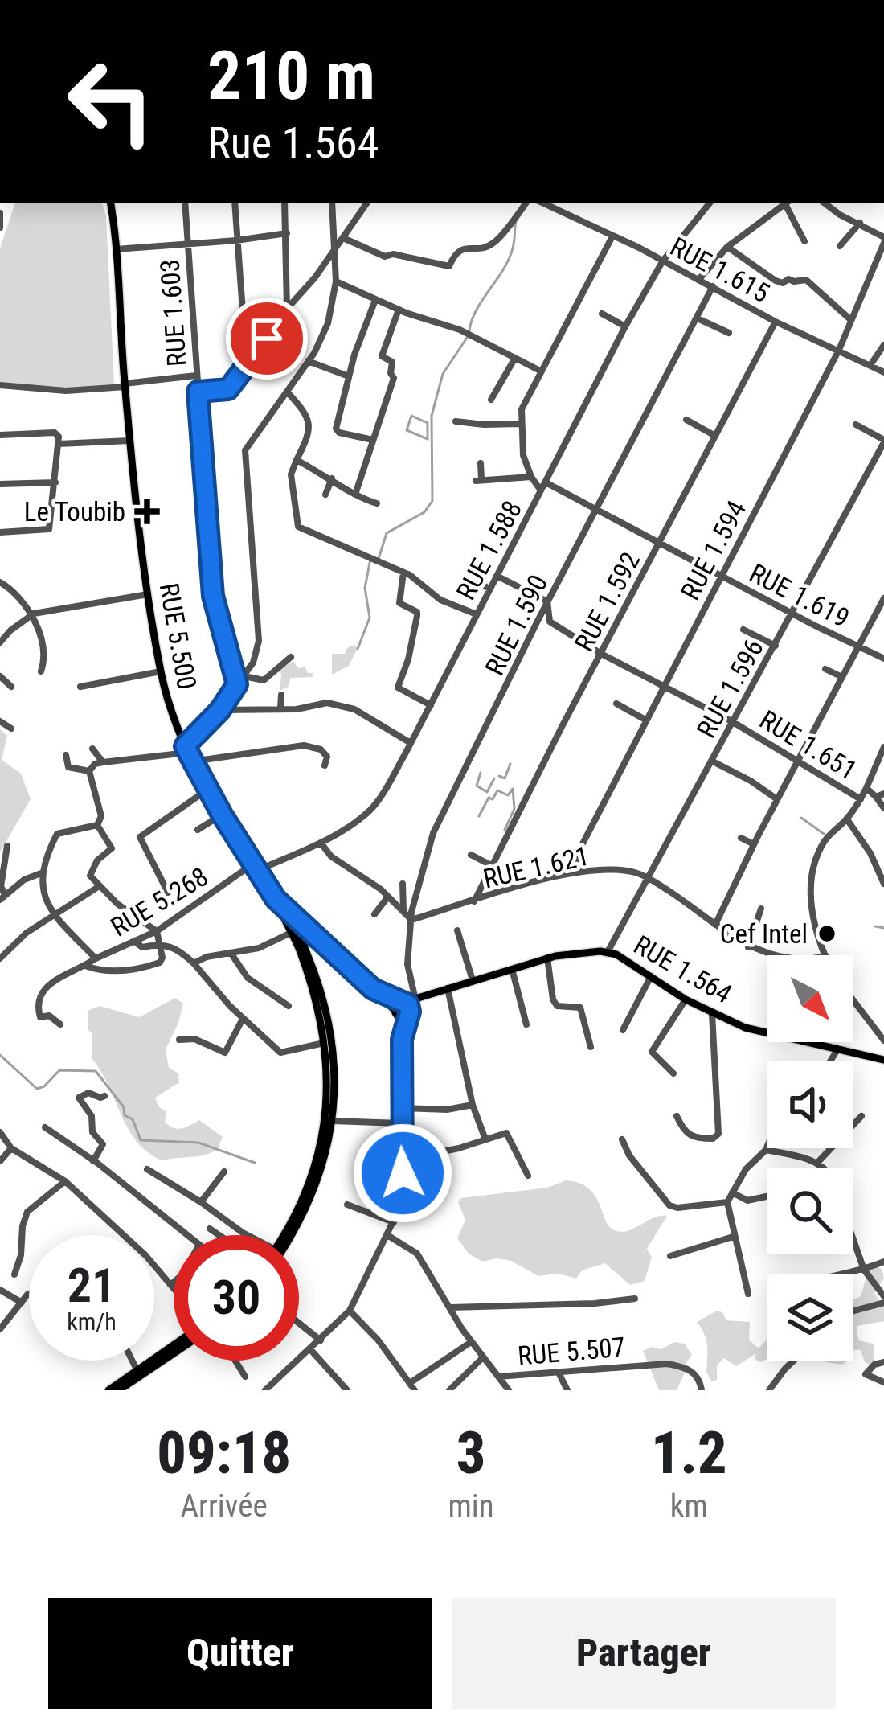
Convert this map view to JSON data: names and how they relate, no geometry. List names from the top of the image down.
{
  "streets": {
    "main road": ["RUE 5.500", "RUE 1.564"],
    "street": [
      "RUE 1.615",
      "RUE 1.603",
      "RUE 1.588",
      "RUE 1.594",
      "RUE 1.619",
      "RUE 1.592",
      "RUE 1.590",
      "RUE 1.596",
      "RUE 1.651",
      "RUE 1.621",
      "RUE 5.268",
      "RUE 5.507"
    ]
  },
  "crossings": [
    ["RUE 1.615", "RUE 1.588"],
    ["RUE 1.615", "RUE 1.594"],
    ["RUE 1.615", "RUE 1.592"],
    ["RUE 1.615", "RUE 1.590"],
    ["RUE 1.588", "RUE 1.619"],
    ["RUE 1.588", "RUE 5.500"],
    ["RUE 1.588", "RUE 1.651"],
    ["RUE 1.588", "RUE 5.268"],
    ["RUE 1.594", "RUE 1.619"],
    ["RUE 1.594", "RUE 1.651"],
    ["RUE 1.594", "RUE 1.621"],
    ["RUE 1.619", "RUE 1.592"],
    ["RUE 1.619", "RUE 1.590"],
    ["RUE 1.619", "RUE 1.596"],
    ["RUE 1.592", "RUE 1.651"],
    ["RUE 1.592", "RUE 1.621"],
    ["RUE 1.590", "RUE 1.651"],
    ["RUE 1.590", "RUE 1.621"],
    ["RUE 1.590", "RUE 1.564"],
    ["RUE 5.500", "RUE 5.268"],
    ["RUE 1.596", "RUE 1.651"],
    ["RUE 1.596", "RUE 1.621"],
    ["RUE 1.596", "RUE 1.564"]
  ],
  "places": {
    "health": ["Le Toubib"],
    "other": ["Cef Intel"]
  },
  "north": "bottom right",
  "page": {
    "turn": ["210 m", "Rue 1.564"],
    "speed": "21 km/h",
    "limit": "30",
    "eta": [
      "09:18",
      "Arrivée",
      "3",
      "min",
      "1.2",
      "km"
    ],
    "buttons": ["Quitter", "Partager"]
  }
}
